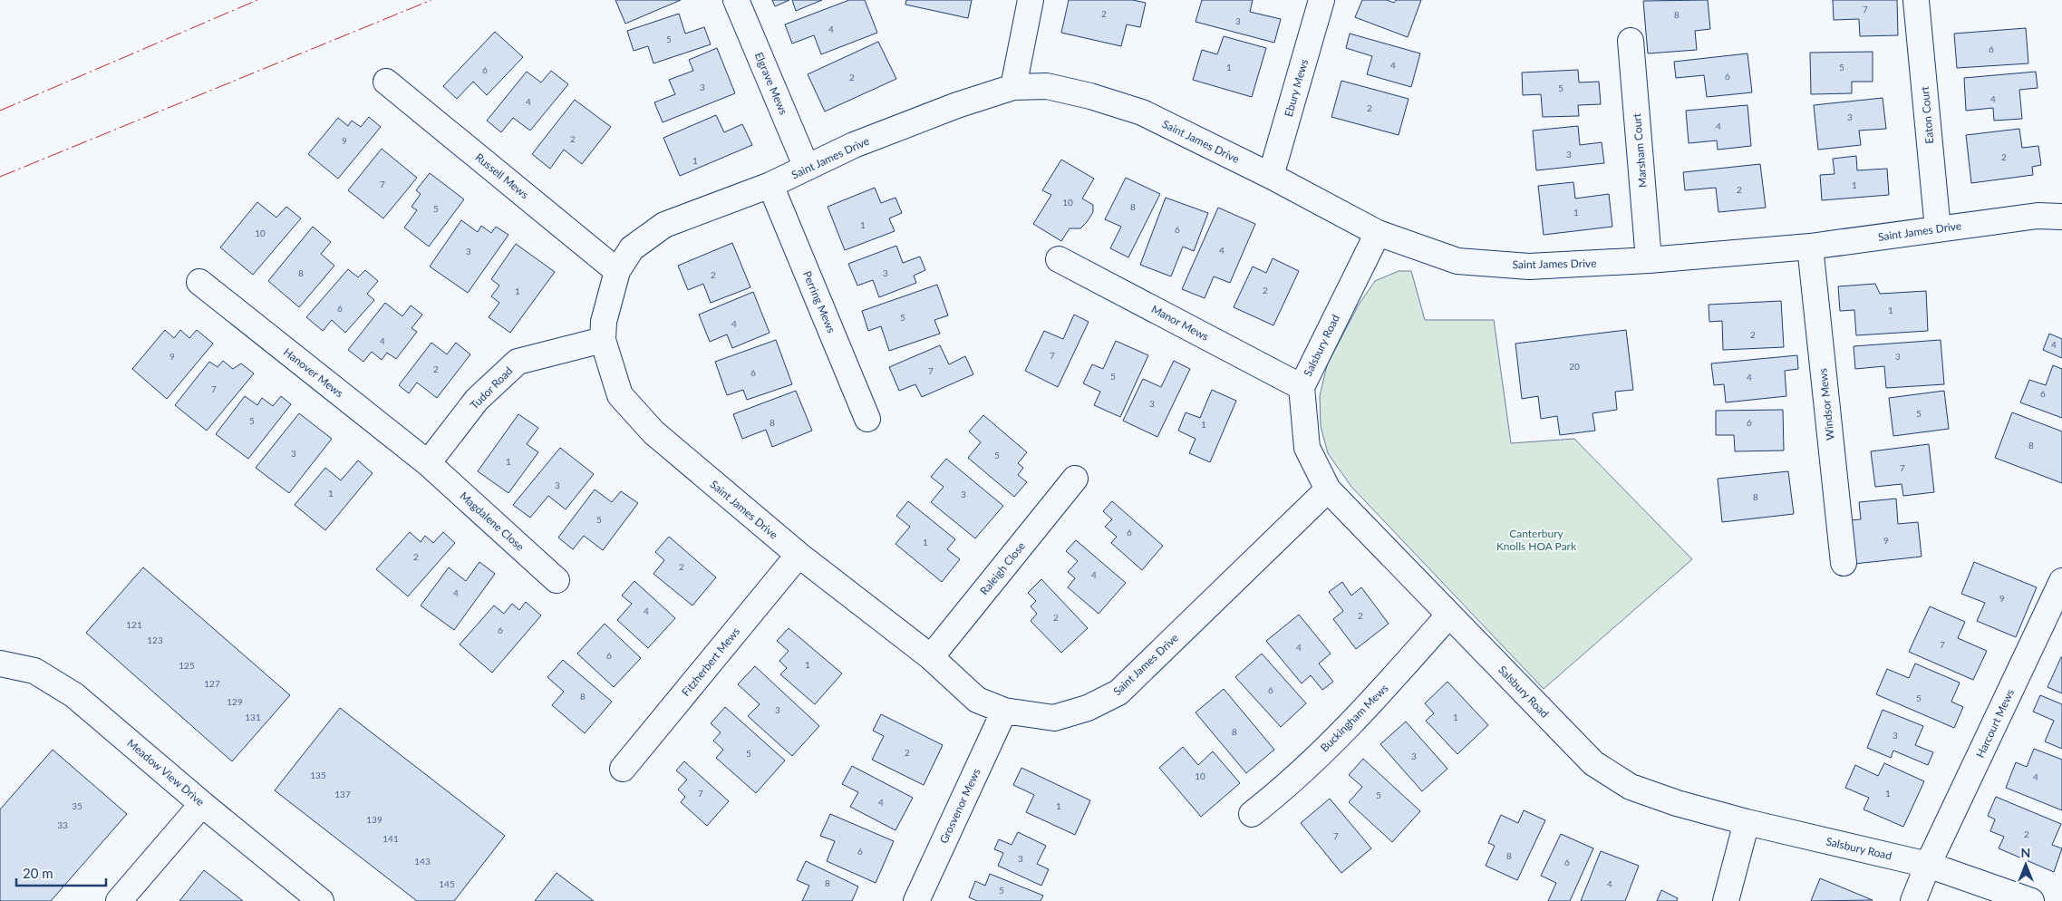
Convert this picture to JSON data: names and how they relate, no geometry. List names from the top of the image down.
{
  "streets": {
    "street": [
      "Elgrave Mews",
      "Ebury Mews",
      "Eaton Court",
      "Saint James Drive",
      "Marsham Court",
      "Russell Mews",
      "Perring Mews",
      "Manor Mews",
      "Salsbury Road",
      "Hanover Mews",
      "Tudor Road",
      "Windsor Mews",
      "Magdalene Close",
      "Raleigh Close",
      "Fitzherbert Mews",
      "Buckingham Mews",
      "Harcourt Mews",
      "Meadow View Drive",
      "Grosvenor Mews"
    ]
  },
  "crossings": [
    ["Elgrave Mews", "Saint James Drive"],
    ["Ebury Mews", "Saint James Drive"],
    ["Eaton Court", "Saint James Drive"],
    ["Saint James Drive", "Marsham Court"],
    ["Saint James Drive", "Russell Mews"],
    ["Saint James Drive", "Perring Mews"],
    ["Saint James Drive", "Salsbury Road"],
    ["Saint James Drive", "Tudor Road"],
    ["Saint James Drive", "Windsor Mews"],
    ["Saint James Drive", "Raleigh Close"],
    ["Saint James Drive", "Fitzherbert Mews"],
    ["Saint James Drive", "Grosvenor Mews"],
    ["Manor Mews", "Salsbury Road"],
    ["Salsbury Road", "Buckingham Mews"],
    ["Salsbury Road", "Harcourt Mews"],
    ["Hanover Mews", "Tudor Road"],
    ["Hanover Mews", "Magdalene Close"],
    ["Tudor Road", "Magdalene Close"]
  ],
  "parks": ["Canterbury Knolls HOA Park"],
  "house_numbers": [
    "7",
    "2",
    "8",
    "3",
    "4",
    "5",
    "6",
    "4",
    "1",
    "5",
    "6",
    "6",
    "2",
    "3",
    "5",
    "4",
    "4",
    "2",
    "3",
    "4",
    "2",
    "9",
    "3",
    "2",
    "1",
    "7",
    "1",
    "2",
    "10",
    "8",
    "5",
    "1",
    "1",
    "6",
    "10",
    "4",
    "3",
    "8",
    "3",
    "2",
    "2",
    "1",
    "6",
    "1",
    "5",
    "4",
    "2",
    "4",
    "4",
    "7",
    "9",
    "3",
    "20",
    "2",
    "7",
    "6",
    "5",
    "4",
    "7",
    "6",
    "3",
    "5",
    "5",
    "8",
    "6",
    "1",
    "8",
    "3",
    "5",
    "1",
    "7",
    "3",
    "1",
    "3",
    "8",
    "5",
    "6",
    "9",
    "1",
    "2",
    "2",
    "4",
    "4",
    "9",
    "4",
    "2",
    "2",
    "121",
    "6",
    "123",
    "7",
    "4",
    "6",
    "1",
    "125",
    "127",
    "6",
    "8",
    "5",
    "129",
    "3",
    "131",
    "1",
    "8",
    "3",
    "2",
    "5",
    "3",
    "135",
    "10",
    "4",
    "7",
    "1",
    "137",
    "5",
    "4",
    "35",
    "1",
    "139",
    "33",
    "2",
    "7",
    "141",
    "6",
    "8",
    "3",
    "143",
    "6",
    "8",
    "145",
    "4",
    "5"
  ],
  "scale_bar": "20 m",
  "north": "top"
}
